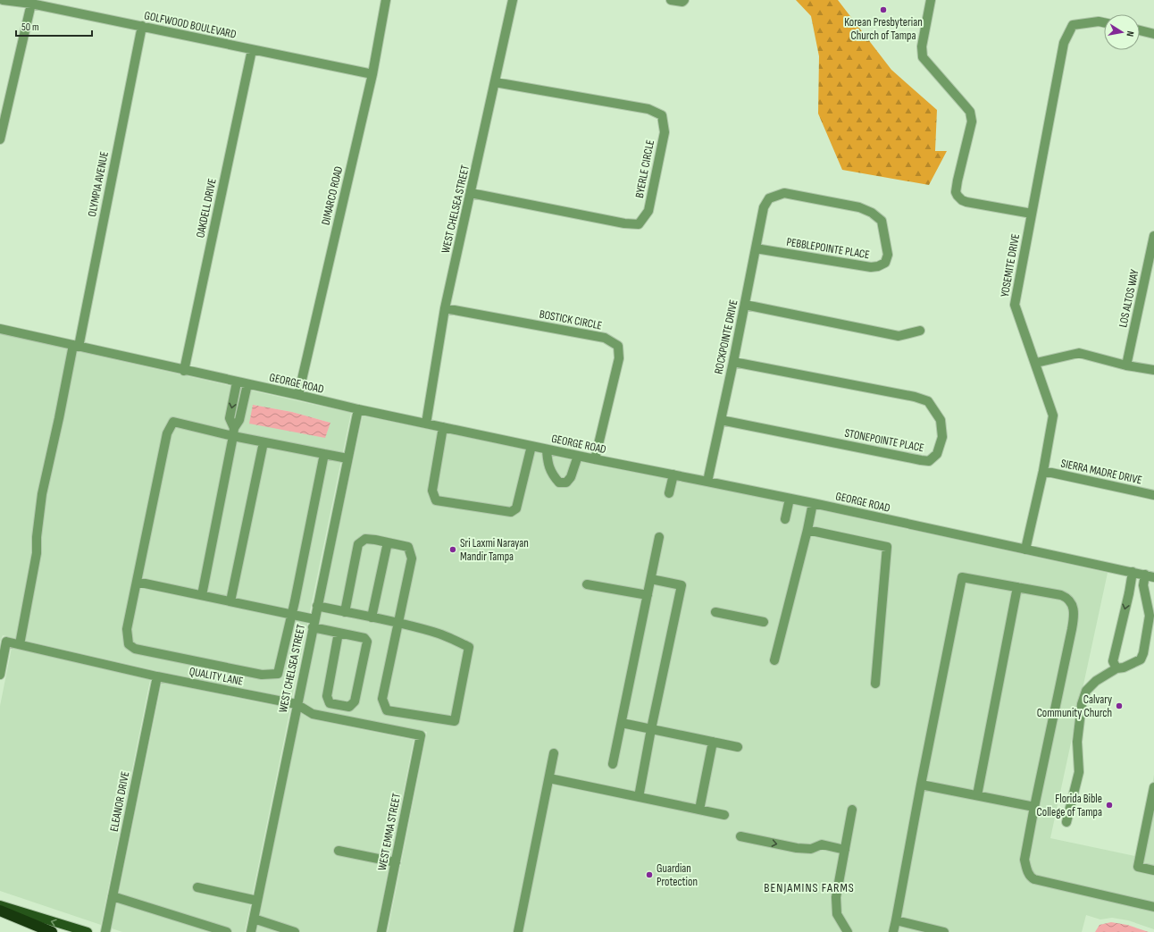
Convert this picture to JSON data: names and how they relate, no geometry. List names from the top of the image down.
{
  "streets": {
    "street": [
      "GOLFWOOD BOULEVARD",
      "BYERLE CIRCLE",
      "OLYMPIA AVENUE",
      "DIMARCO ROAD",
      "OAKDELL DRIVE",
      "WEST CHELSEA STREET",
      "PEBBLEPOINTE PLACE",
      "YOSEMITE DRIVE",
      "LOS ALTOS WAY",
      "BOSTICK CIRCLE",
      "ROCKPOINTE DRIVE",
      "GEORGE ROAD",
      "STONEPOINTE PLACE",
      "SIERRA MADRE DRIVE",
      "QUALITY LANE",
      "ELEANOR DRIVE",
      "WEST EMMA STREET"
    ]
  },
  "crossings": [
    ["GOLFWOOD BOULEVARD", "OLYMPIA AVENUE"],
    ["GOLFWOOD BOULEVARD", "DIMARCO ROAD"],
    ["GOLFWOOD BOULEVARD", "OAKDELL DRIVE"],
    ["BYERLE CIRCLE", "WEST CHELSEA STREET"],
    ["OLYMPIA AVENUE", "GEORGE ROAD"],
    ["OLYMPIA AVENUE", "QUALITY LANE"],
    ["DIMARCO ROAD", "GEORGE ROAD"],
    ["OAKDELL DRIVE", "GEORGE ROAD"],
    ["WEST CHELSEA STREET", "BOSTICK CIRCLE"],
    ["WEST CHELSEA STREET", "GEORGE ROAD"],
    ["WEST CHELSEA STREET", "QUALITY LANE"],
    ["PEBBLEPOINTE PLACE", "ROCKPOINTE DRIVE"],
    ["YOSEMITE DRIVE", "GEORGE ROAD"],
    ["YOSEMITE DRIVE", "SIERRA MADRE DRIVE"],
    ["BOSTICK CIRCLE", "GEORGE ROAD"],
    ["ROCKPOINTE DRIVE", "GEORGE ROAD"],
    ["ROCKPOINTE DRIVE", "STONEPOINTE PLACE"],
    ["QUALITY LANE", "ELEANOR DRIVE"],
    ["QUALITY LANE", "WEST EMMA STREET"]
  ],
  "districts": ["BENJAMINS FARMS"],
  "places": [
    "Korean Presbyterian Church of Tampa",
    "Sri Laxmi Narayan Mandir Tampa",
    "Calvary Community Church",
    "Florida Bible College of Tampa",
    "Guardian Protection"
  ],
  "scale_bar": "50 m",
  "north": "right"
}
